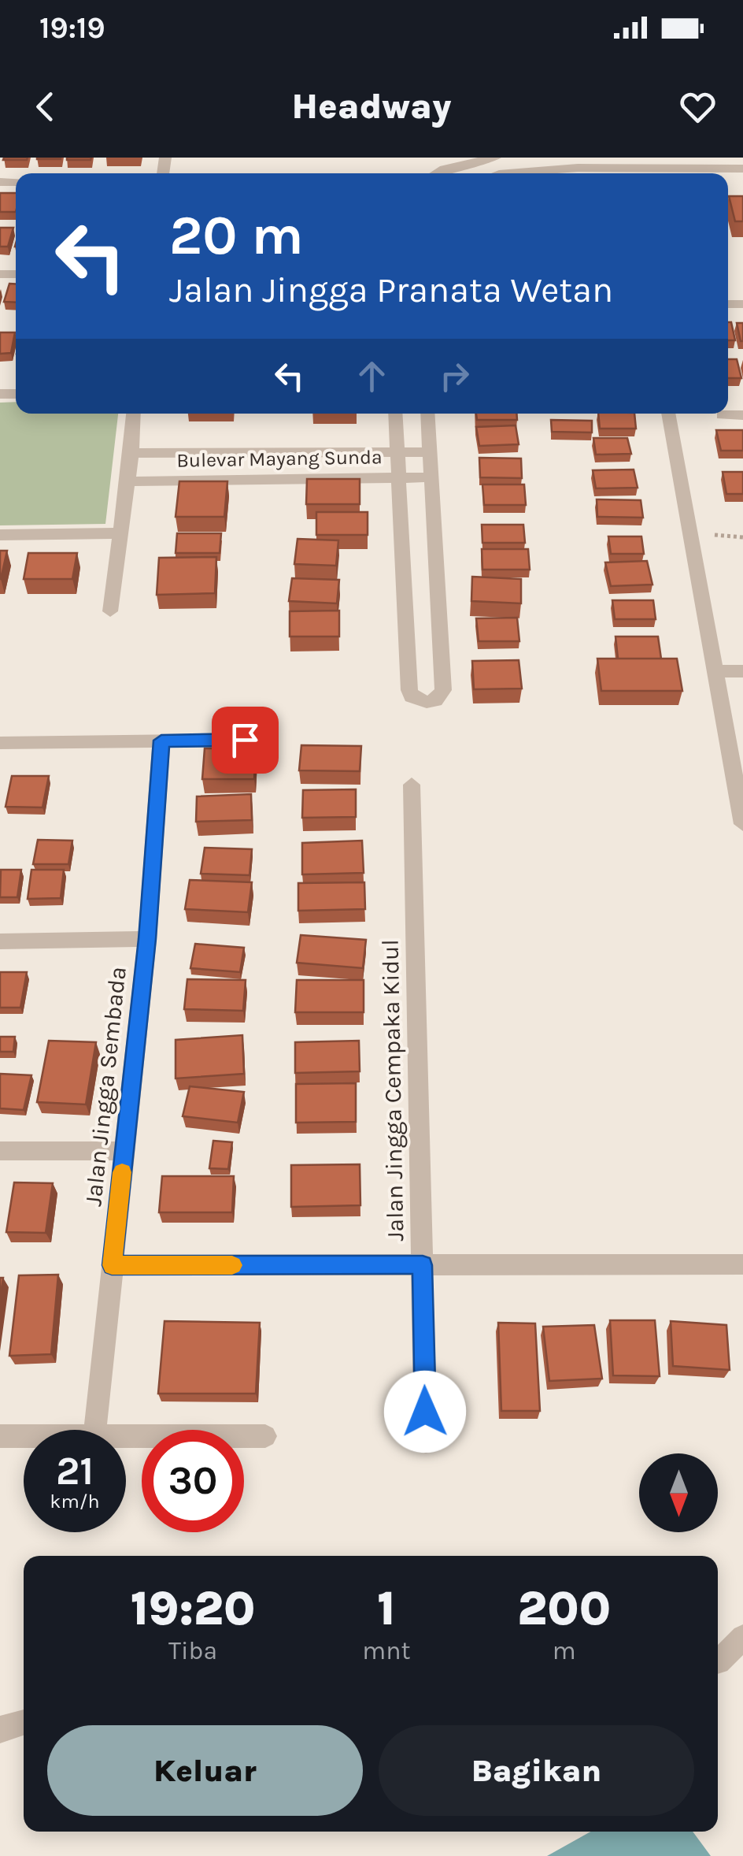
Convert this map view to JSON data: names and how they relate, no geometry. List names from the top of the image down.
{
  "streets": {
    "street": ["Bulevar Mayang Sunda", "Jalan Jingga Sembada", "Jalan Jingga Cempaka Kidul"]
  },
  "north": "bottom",
  "page": {
    "status": "19:19",
    "header": "Headway",
    "turn": ["20 m", "Jalan Jingga Pranata Wetan"],
    "speed": "21 km/h",
    "limit": "30",
    "eta": [
      "19:20",
      "Tiba",
      "1",
      "mnt",
      "200",
      "m"
    ],
    "buttons": ["Keluar", "Bagikan"]
  }
}
